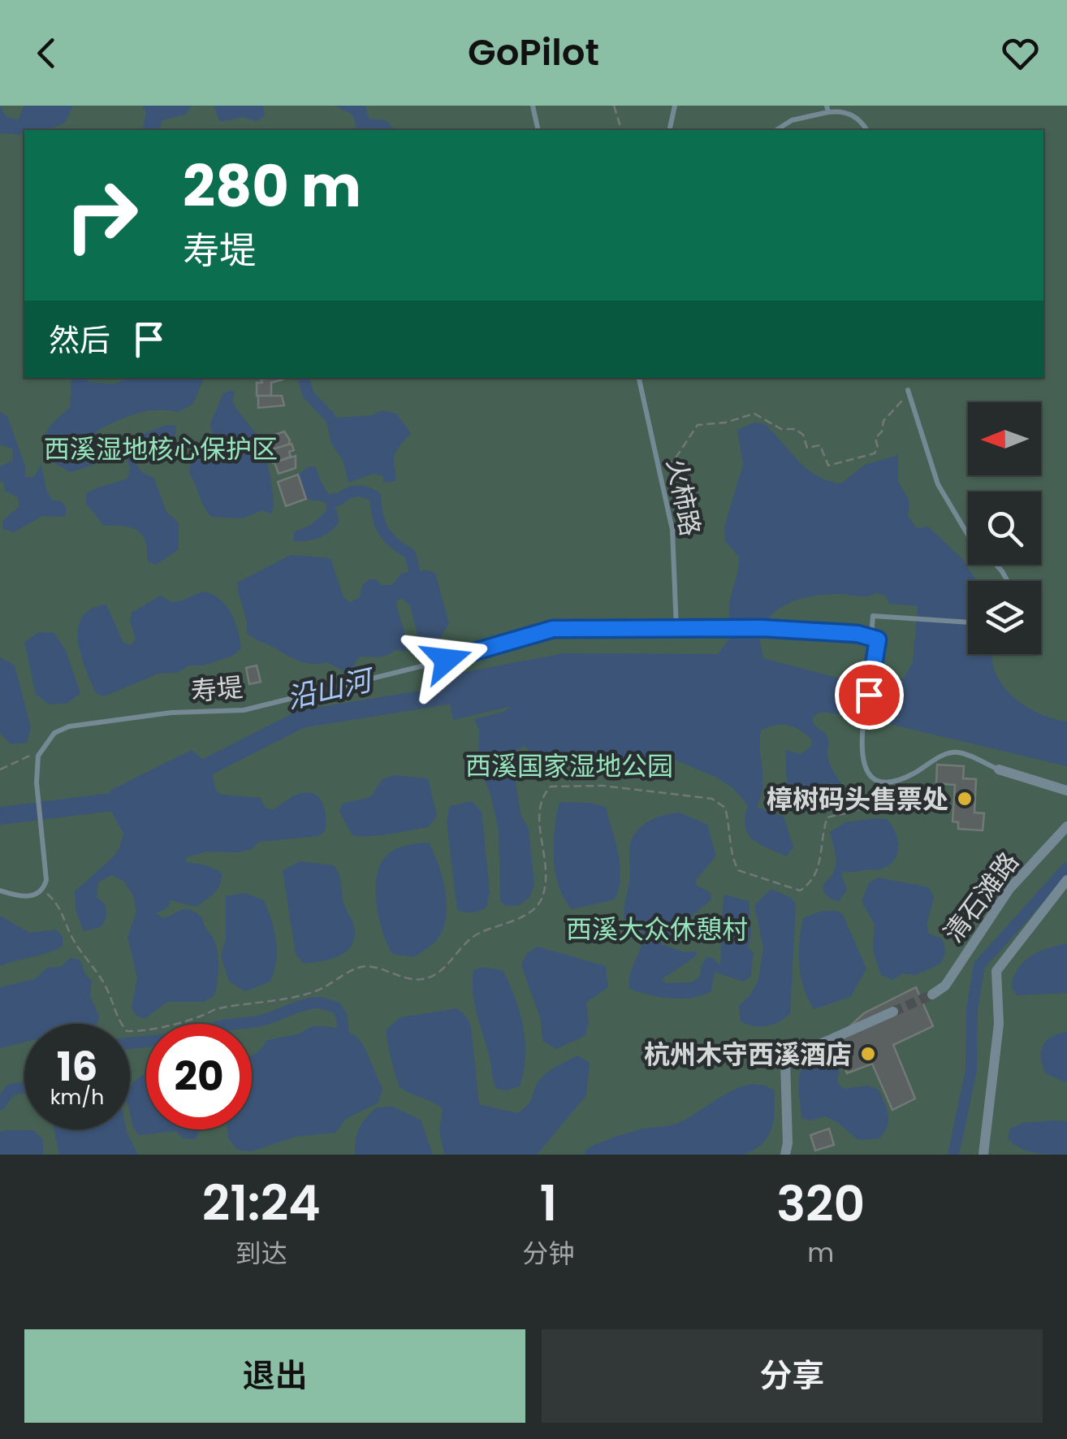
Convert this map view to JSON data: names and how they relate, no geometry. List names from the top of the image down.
{
  "streets": {
    "street": ["清石滩路"],
    "lane": ["火柿路", "寿堤"]
  },
  "crossings": [
    ["火柿路", "寿堤"]
  ],
  "water": ["沿山河"],
  "parks": ["西溪湿地核心保护区", "西溪国家湿地公园", "西溪大众休憩村"],
  "places": ["樟树码头售票处", "杭州木守西溪酒店"],
  "north": "left",
  "page": {
    "header": "GoPilot",
    "turn": ["280 m", "寿堤"],
    "then": "然后",
    "speed": "16 km/h",
    "limit": "20",
    "eta": [
      "21:24",
      "到达",
      "1",
      "分钟",
      "320",
      "m"
    ],
    "buttons": ["退出", "分享"]
  }
}
